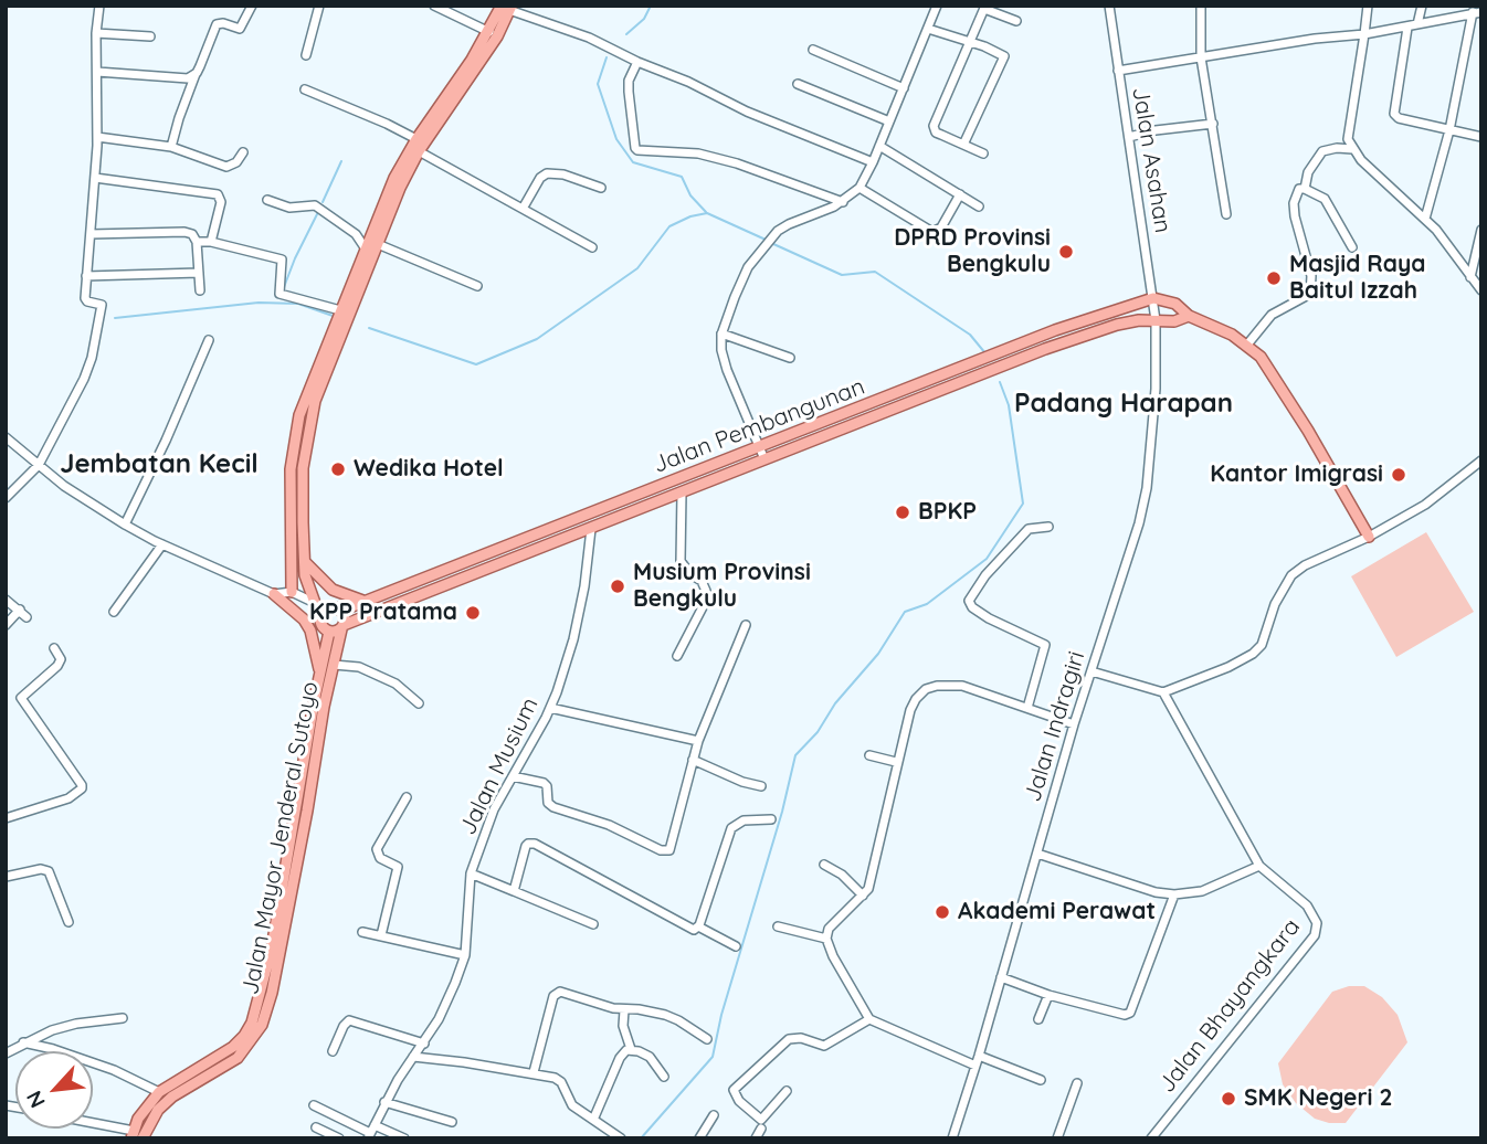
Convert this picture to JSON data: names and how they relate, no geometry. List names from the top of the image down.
{
  "streets": {
    "main road": ["Jalan Pembangunan", "Jalan Mayor Jenderal Sutoyo"],
    "street": [
      "Jalan Asahan",
      "Jalan Indragiri",
      "Jalan Musium",
      "Jalan Bhayangkara"
    ]
  },
  "crossings": [
    ["Jalan Asahan", "Jalan Pembangunan"],
    ["Jalan Asahan", "Jalan Indragiri"],
    ["Jalan Pembangunan", "Jalan Indragiri"],
    ["Jalan Pembangunan", "Jalan Musium"],
    ["Jalan Pembangunan", "Jalan Mayor Jenderal Sutoyo"]
  ],
  "districts": ["Padang Harapan", "Jembatan Kecil"],
  "places": [
    "DPRD Provinsi Bengkulu",
    "Masjid Raya Baitul Izzah",
    "Wedika Hotel",
    "Kantor Imigrasi",
    "BPKP",
    "Musium Provinsi Bengkulu",
    "KPP Pratama",
    "Akademi Perawat",
    "SMK Negeri 2"
  ],
  "north": "bottom left"
}
